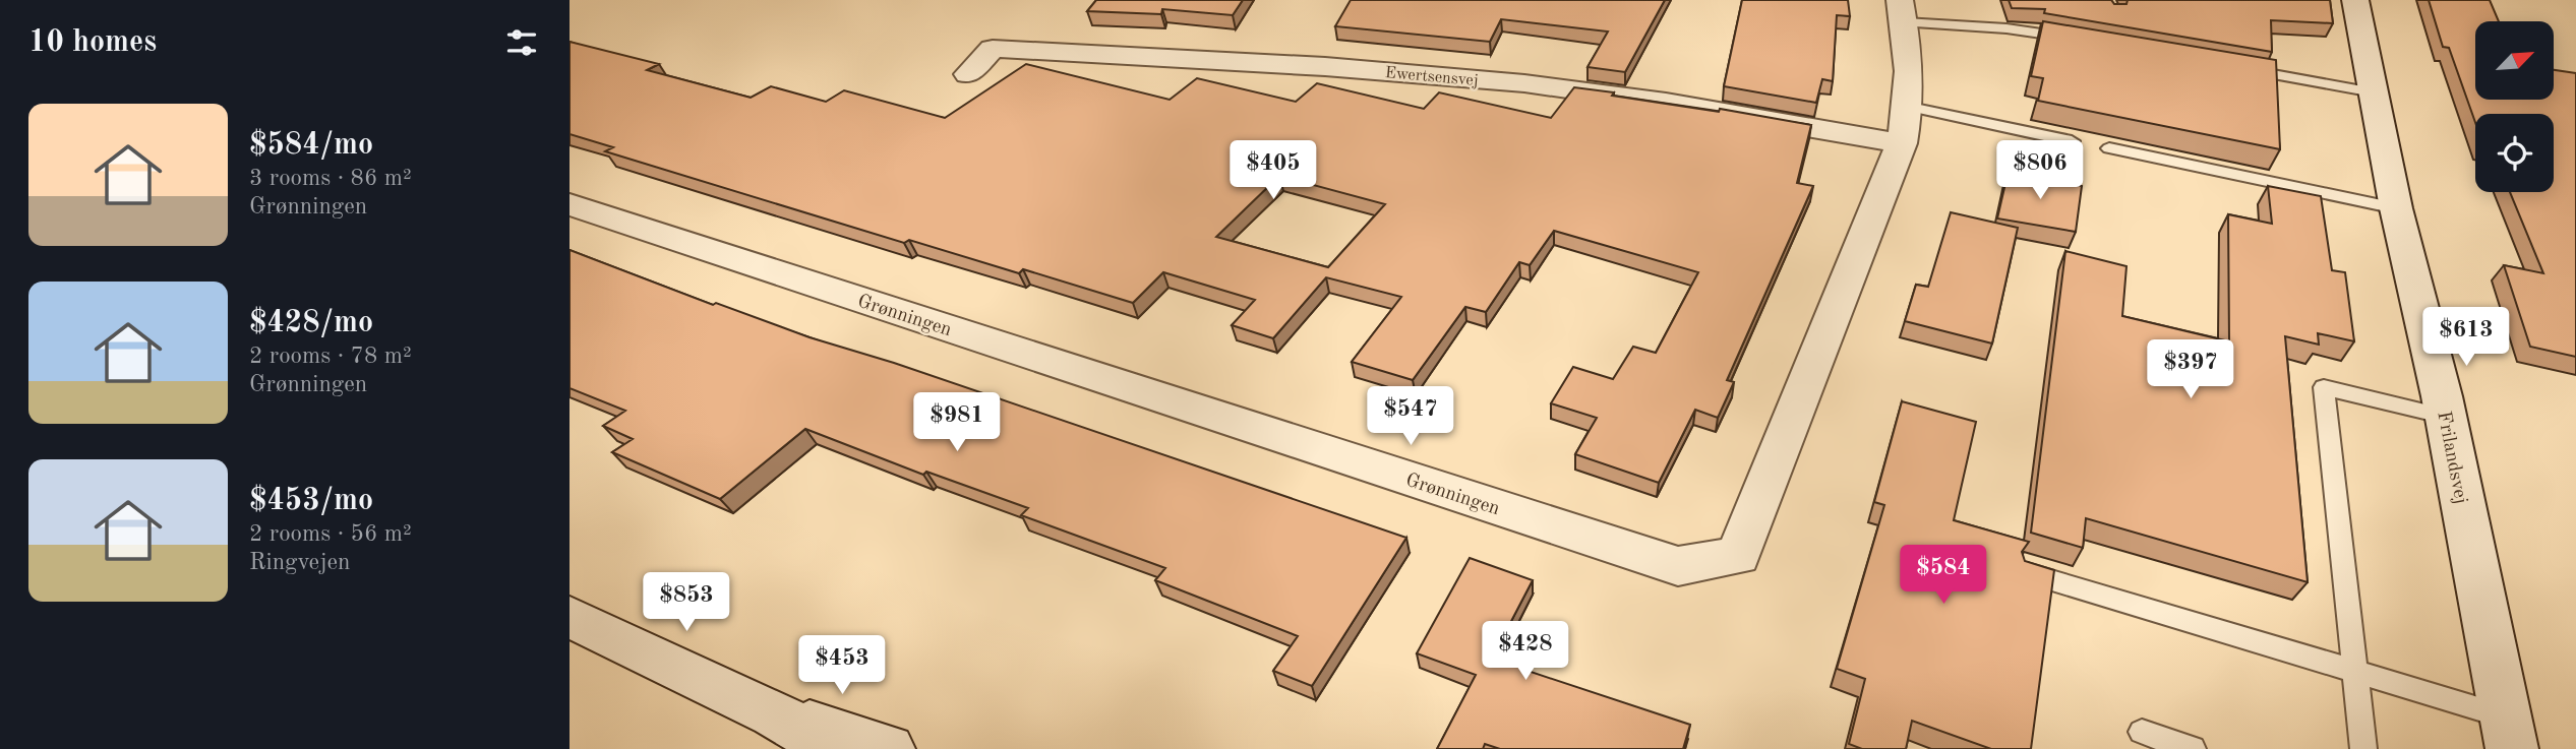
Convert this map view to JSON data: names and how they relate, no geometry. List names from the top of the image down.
{
  "streets": {
    "street": ["Ewertsensvej", "Grønningen", "Frilandsvej"]
  },
  "crossings": [
    ["Ewertsensvej", "Grønningen"]
  ],
  "north": "top right",
  "page": {
    "heading": "10 homes",
    "list": [
      {
        "name": "$584/mo",
        "note": "3 rooms · 86 m² · Grønningen"
      },
      {
        "name": "$428/mo",
        "note": "2 rooms · 78 m² · Grønningen"
      },
      {
        "name": "$453/mo",
        "note": "2 rooms · 56 m² · Ringvejen"
      }
    ],
    "price": [
      "$405",
      "$806",
      "$613",
      "$397",
      "$547",
      "$981",
      "$584",
      "$853",
      "$428",
      "$453"
    ]
  }
}
